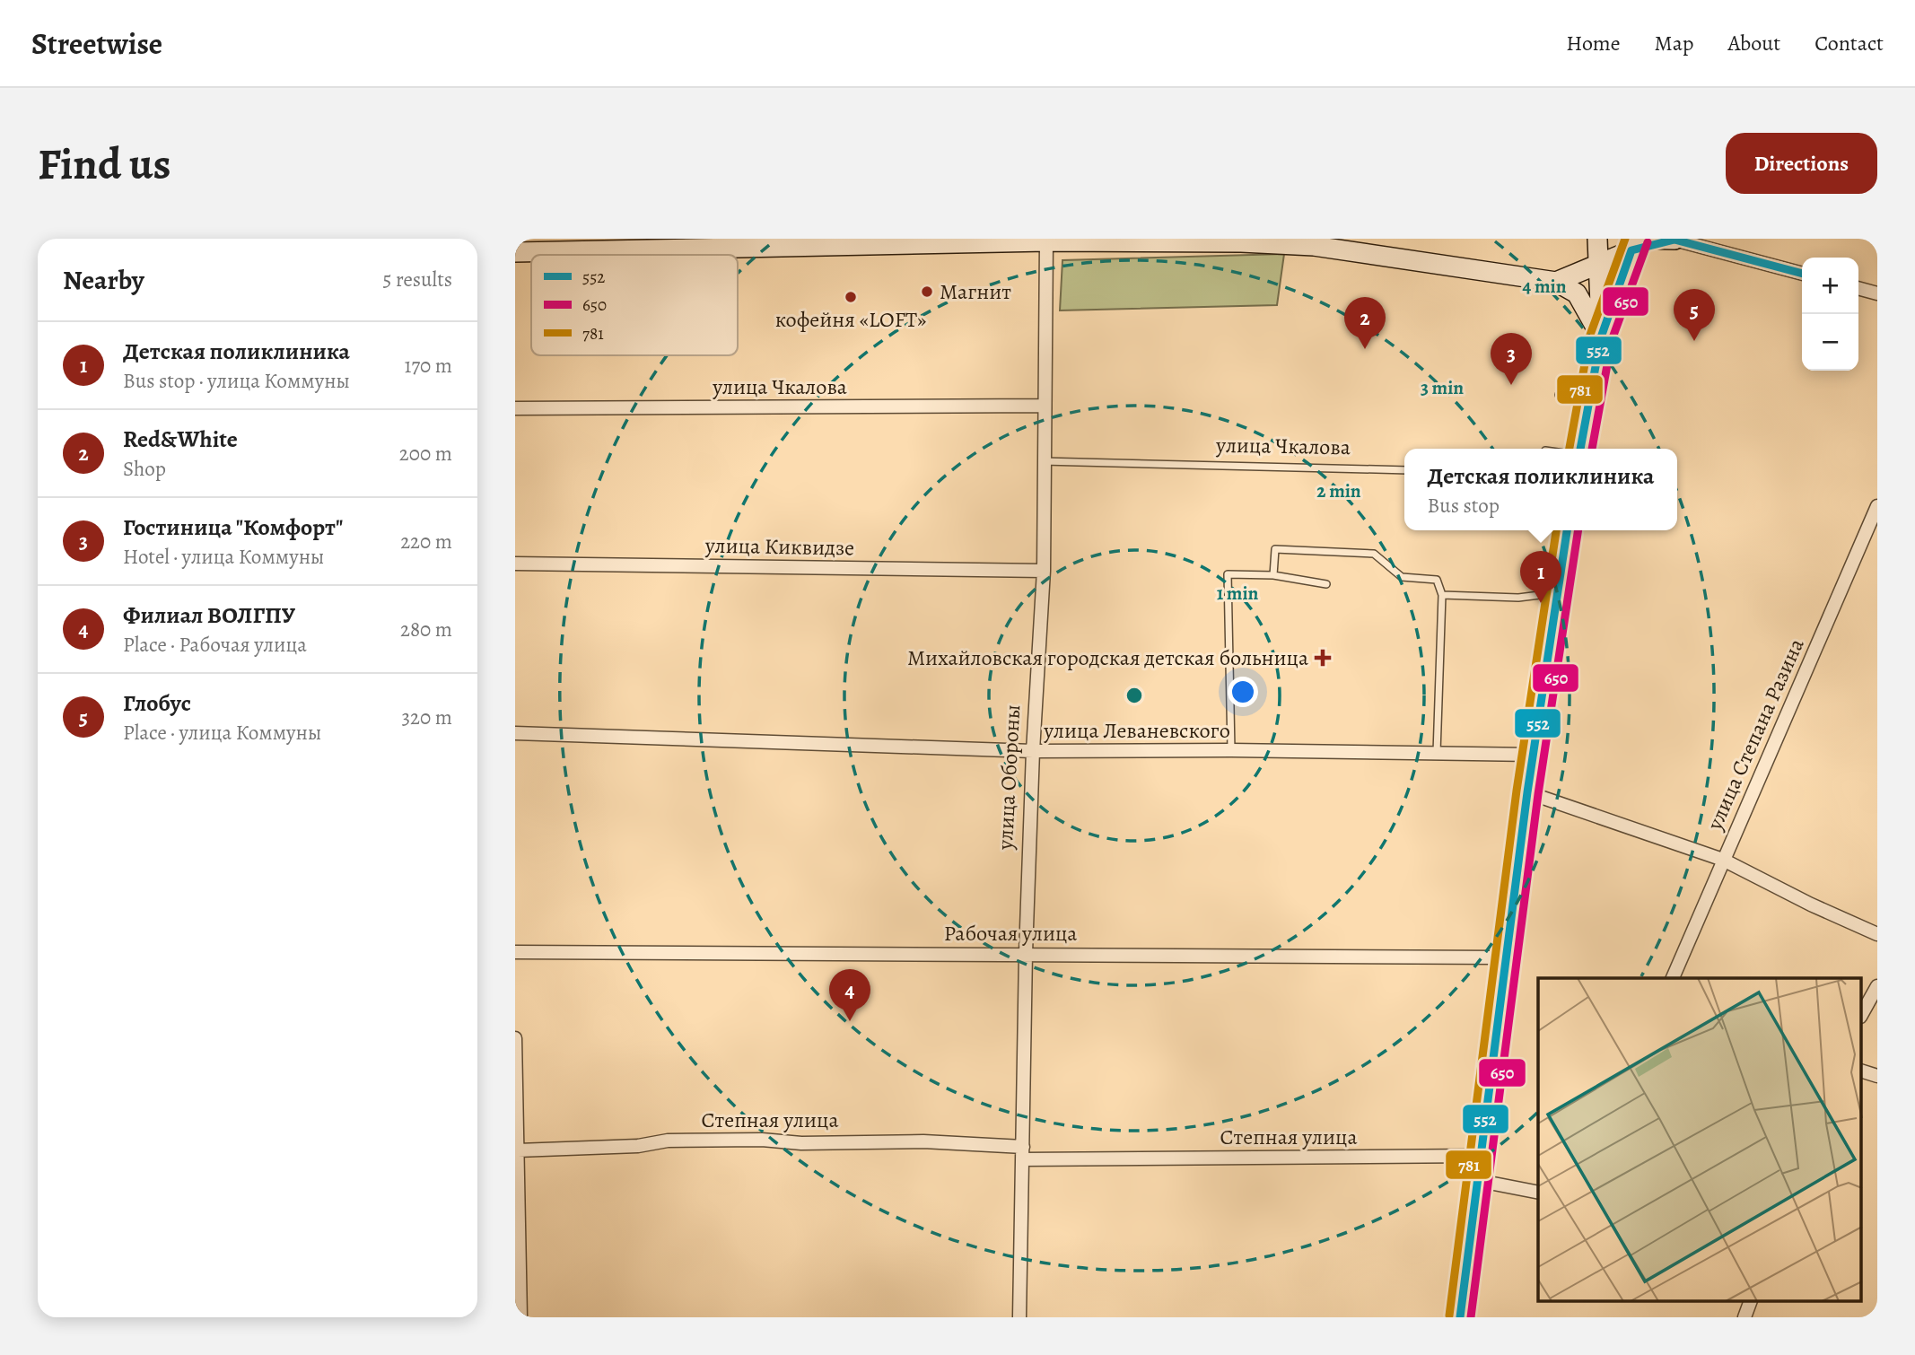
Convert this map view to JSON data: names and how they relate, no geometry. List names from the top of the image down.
{
  "streets": {
    "street": [
      "улица Чкалова",
      "улица Киквидзе",
      "улица Леваневского",
      "улица Степана Разина",
      "улица Обороны",
      "Рабочая улица",
      "Степная улица"
    ]
  },
  "crossings": [
    ["улица Чкалова", "улица Обороны"],
    ["улица Киквидзе", "улица Обороны"],
    ["улица Леваневского", "улица Обороны"],
    ["улица Обороны", "Рабочая улица"],
    ["улица Обороны", "Степная улица"]
  ],
  "places": {
    "other": ["Магнит", "кофейня «LOFT»"],
    "health": ["Михайловская городская детская больница"]
  },
  "lines": ["transit line 781", "transit line 552", "transit line 650"],
  "legend": ["552", "650", "781"],
  "page": {
    "header": "Streetwise",
    "nav": [
      "Home",
      "Map",
      "About",
      "Contact"
    ],
    "buttons": "Directions",
    "title": "Find us",
    "heading": ["Nearby", "5 results"],
    "map_buttons": ["+", "−"],
    "pins": [
      "5",
      "2",
      "3",
      "1",
      "4"
    ],
    "list": [
      {
        "mark": "1",
        "name": "Детская поликлиника",
        "note": "Bus stop · улица Коммуны",
        "value": "170 m"
      },
      {
        "mark": "2",
        "name": "Red&White",
        "note": "Shop",
        "value": "200 m"
      },
      {
        "mark": "3",
        "name": "Гостиница \"Комфорт\"",
        "note": "Hotel · улица Коммуны",
        "value": "220 m"
      },
      {
        "mark": "4",
        "name": "Филиал ВОЛГПУ",
        "note": "Place · Рабочая улица",
        "value": "280 m"
      },
      {
        "mark": "5",
        "name": "Глобус",
        "note": "Place · улица Коммуны",
        "value": "320 m"
      }
    ],
    "popup": ["Детская поликлиника", "Bus stop"]
  },
  "rings": [
    "4 min",
    "3 min",
    "2 min",
    "1 min"
  ]
}
